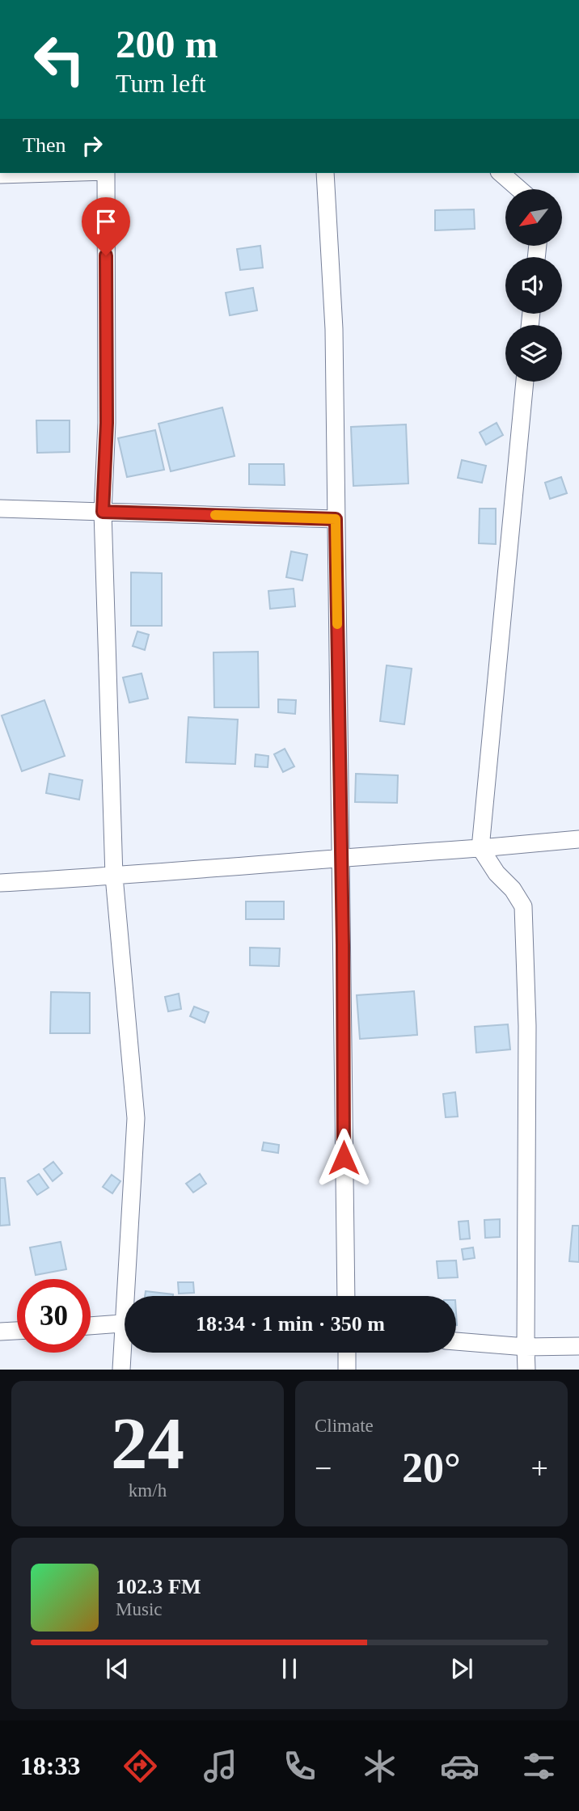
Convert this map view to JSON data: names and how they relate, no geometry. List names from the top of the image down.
{
  "north": "bottom left",
  "page": {
    "turn": ["200 m", "Turn left"],
    "then": "Then",
    "limit": "30",
    "trip": "18:34 · 1 min · 350 m",
    "tile": [
      ["24", "km/h"],
      "Climate"
    ],
    "heat": ["−", "20°", "+"],
    "song": ["102.3 FM", "Music"],
    "tabs": "18:33"
  }
}
